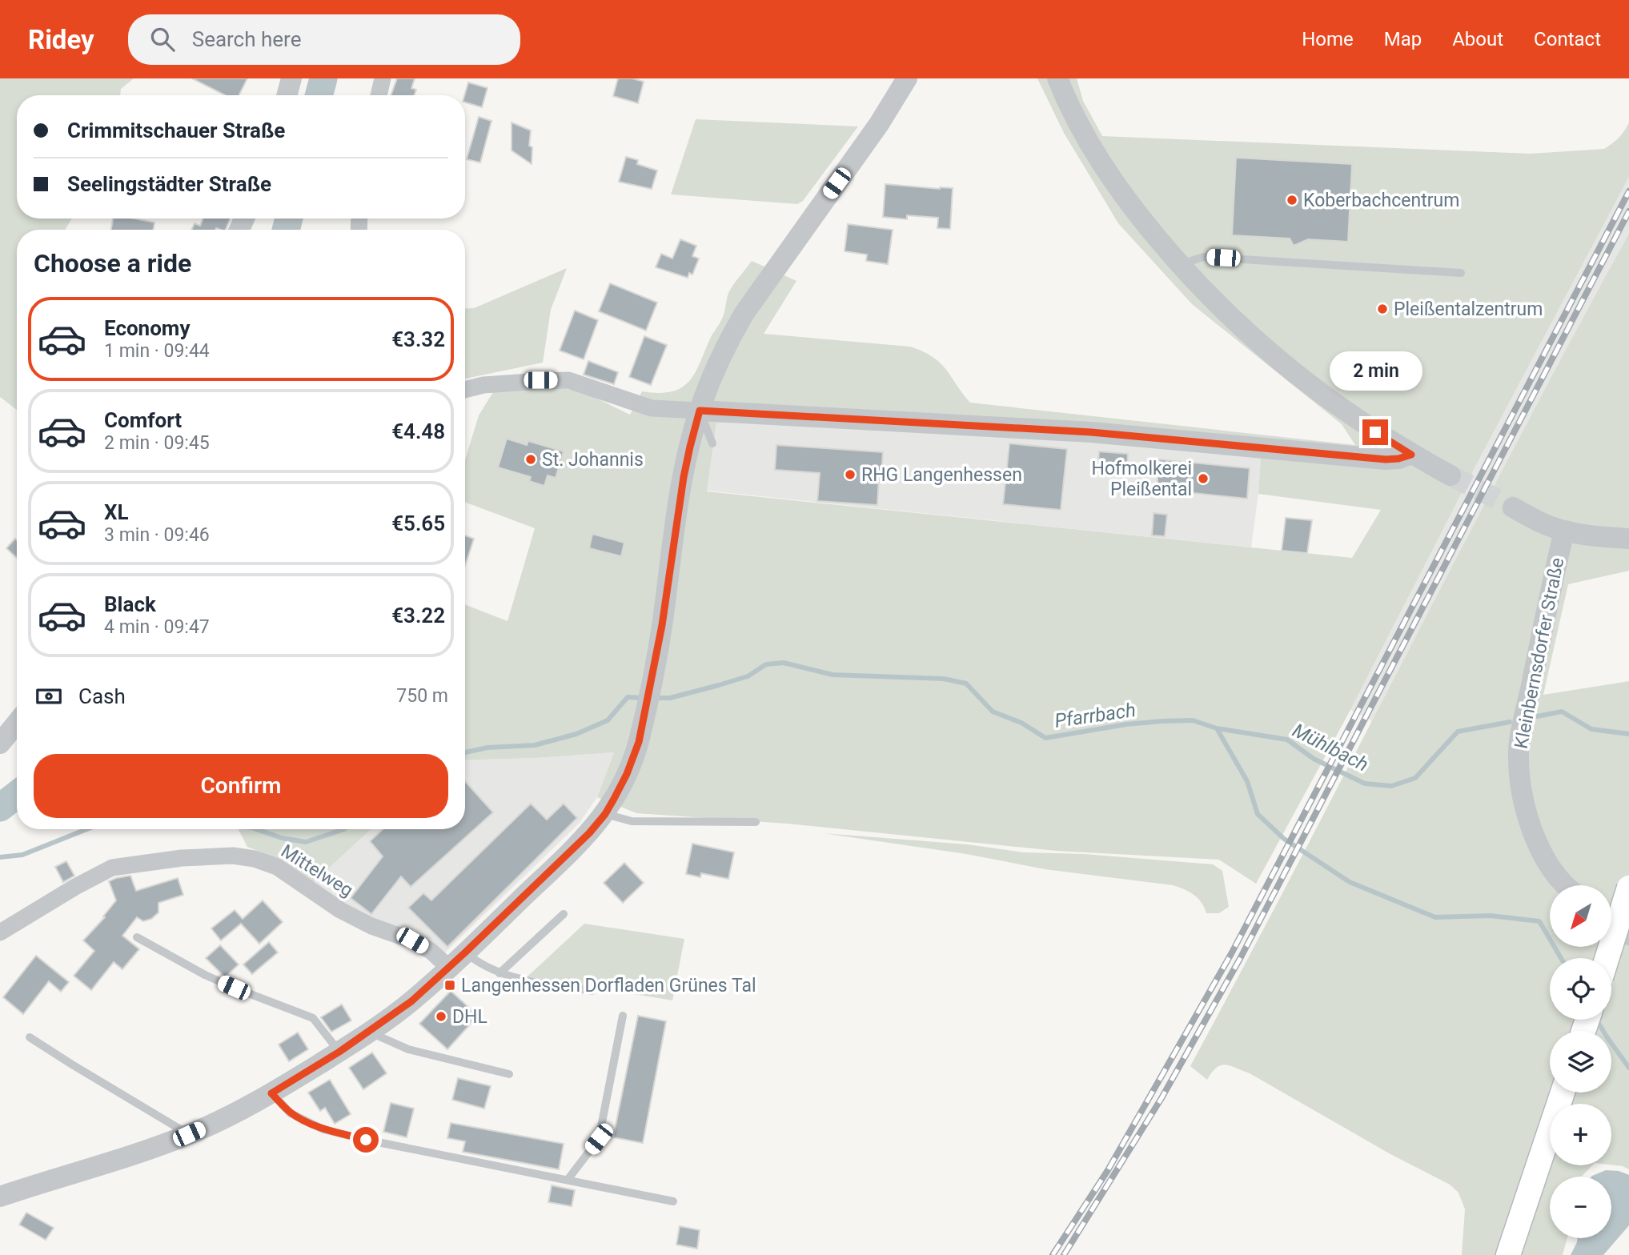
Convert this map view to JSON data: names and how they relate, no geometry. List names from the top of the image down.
{
  "streets": {
    "street": ["Kleinbernsdorfer Straße", "Mittelweg"]
  },
  "water": ["Pfarrbach", "Mühlbach"],
  "places": {
    "other": [
      "Koberbachcentrum",
      "Pleißentalzentrum",
      "St. Johannis",
      "RHG Langenhessen",
      "Hofmolkerei Pleißental",
      "DHL"
    ],
    "transit": ["Langenhessen Dorfladen Grünes Tal"]
  },
  "north": "bottom left",
  "page": {
    "header": "Ridey",
    "search": "Search here",
    "nav": [
      "Home",
      "Map",
      "About",
      "Contact"
    ],
    "banner": ["Crimmitschauer Straße", "Seelingstädter Straße"],
    "heading": "Choose a ride",
    "list": [
      {
        "name": "Economy",
        "note": "1 min · 09:44",
        "value": "€3.32"
      },
      {
        "name": "Comfort",
        "note": "2 min · 09:45",
        "value": "€4.48"
      },
      {
        "name": "XL",
        "note": "3 min · 09:46",
        "value": "€5.65"
      },
      {
        "name": "Black",
        "note": "4 min · 09:47",
        "value": "€3.22"
      }
    ],
    "bubble": "2 min",
    "pay": ["Cash", "750 m"],
    "buttons": "Confirm",
    "map_buttons": ["+", "−"]
  }
}
